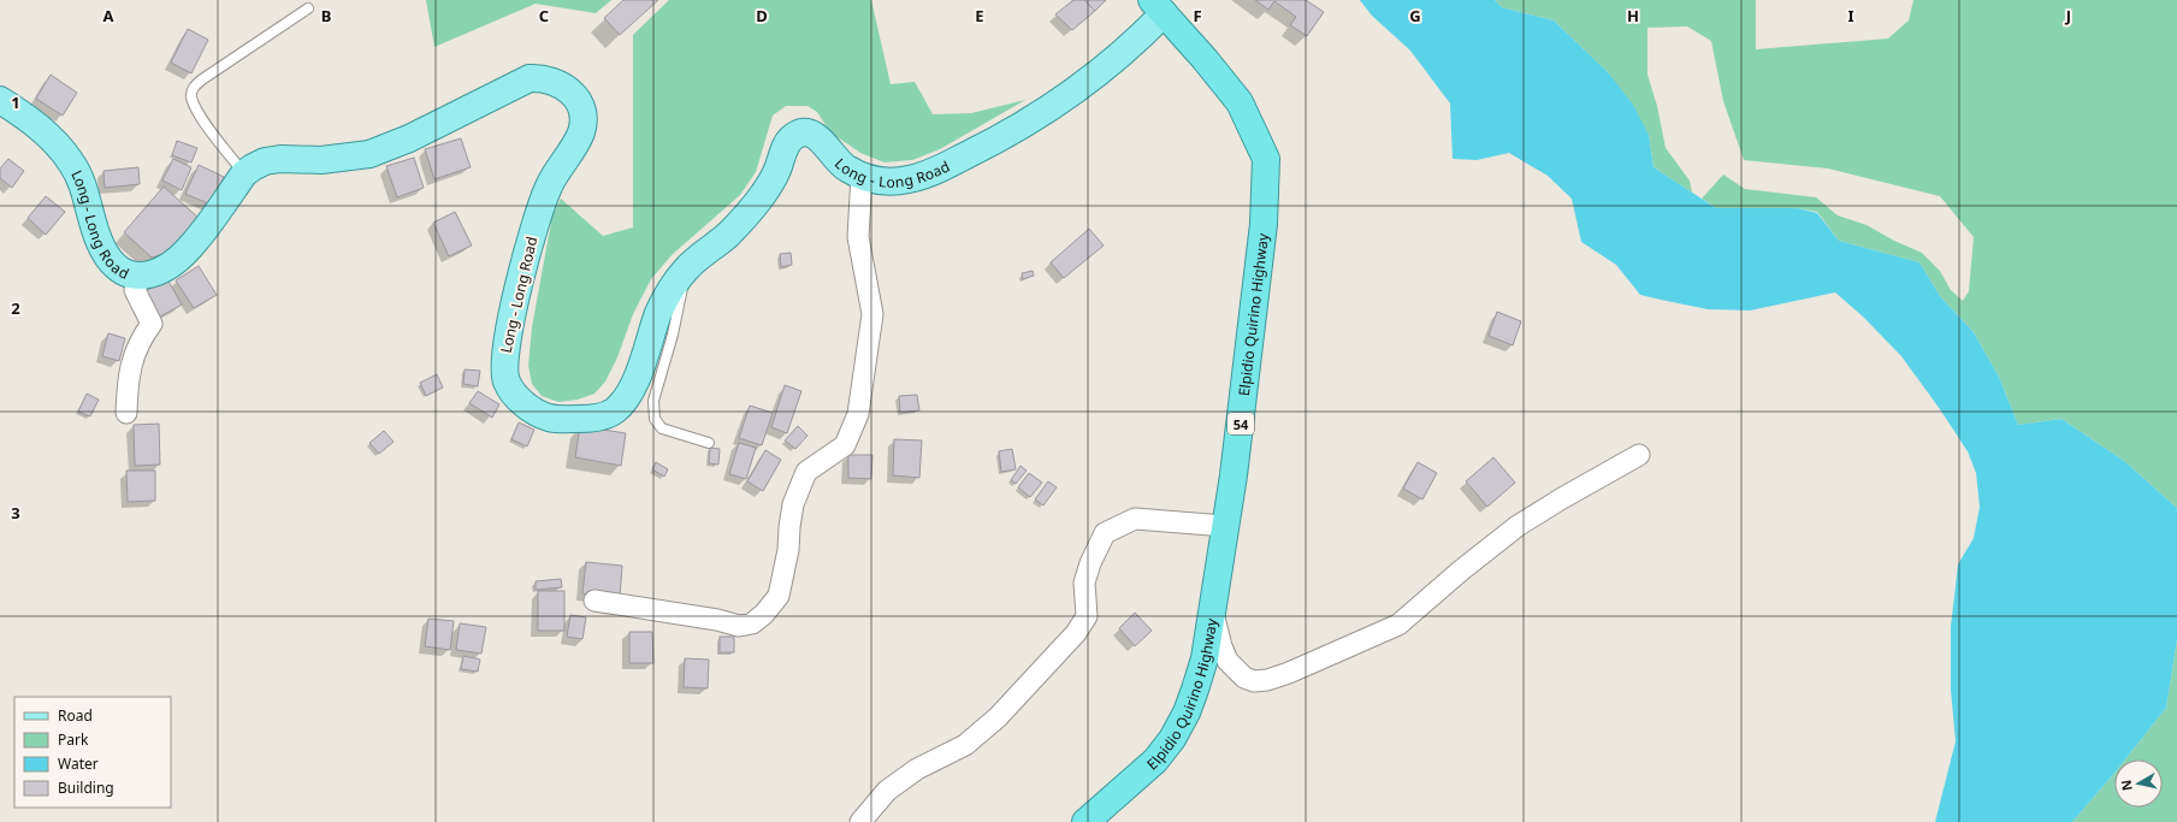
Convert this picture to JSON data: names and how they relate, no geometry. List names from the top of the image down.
{
  "streets": {
    "highway": ["Elpidio Quirino Highway", "54"],
    "main road": ["Long - Long Road"]
  },
  "crossings": [
    ["Long - Long Road", "Elpidio Quirino Highway"]
  ],
  "legend": [
    "Road",
    "Park",
    "Water",
    "Building"
  ],
  "north": "left",
  "grid": {
    "columns": [
      "A",
      "B",
      "C",
      "D",
      "E",
      "F",
      "G",
      "H",
      "I",
      "J"
    ],
    "rows": ["1", "2", "3"]
  }
}
